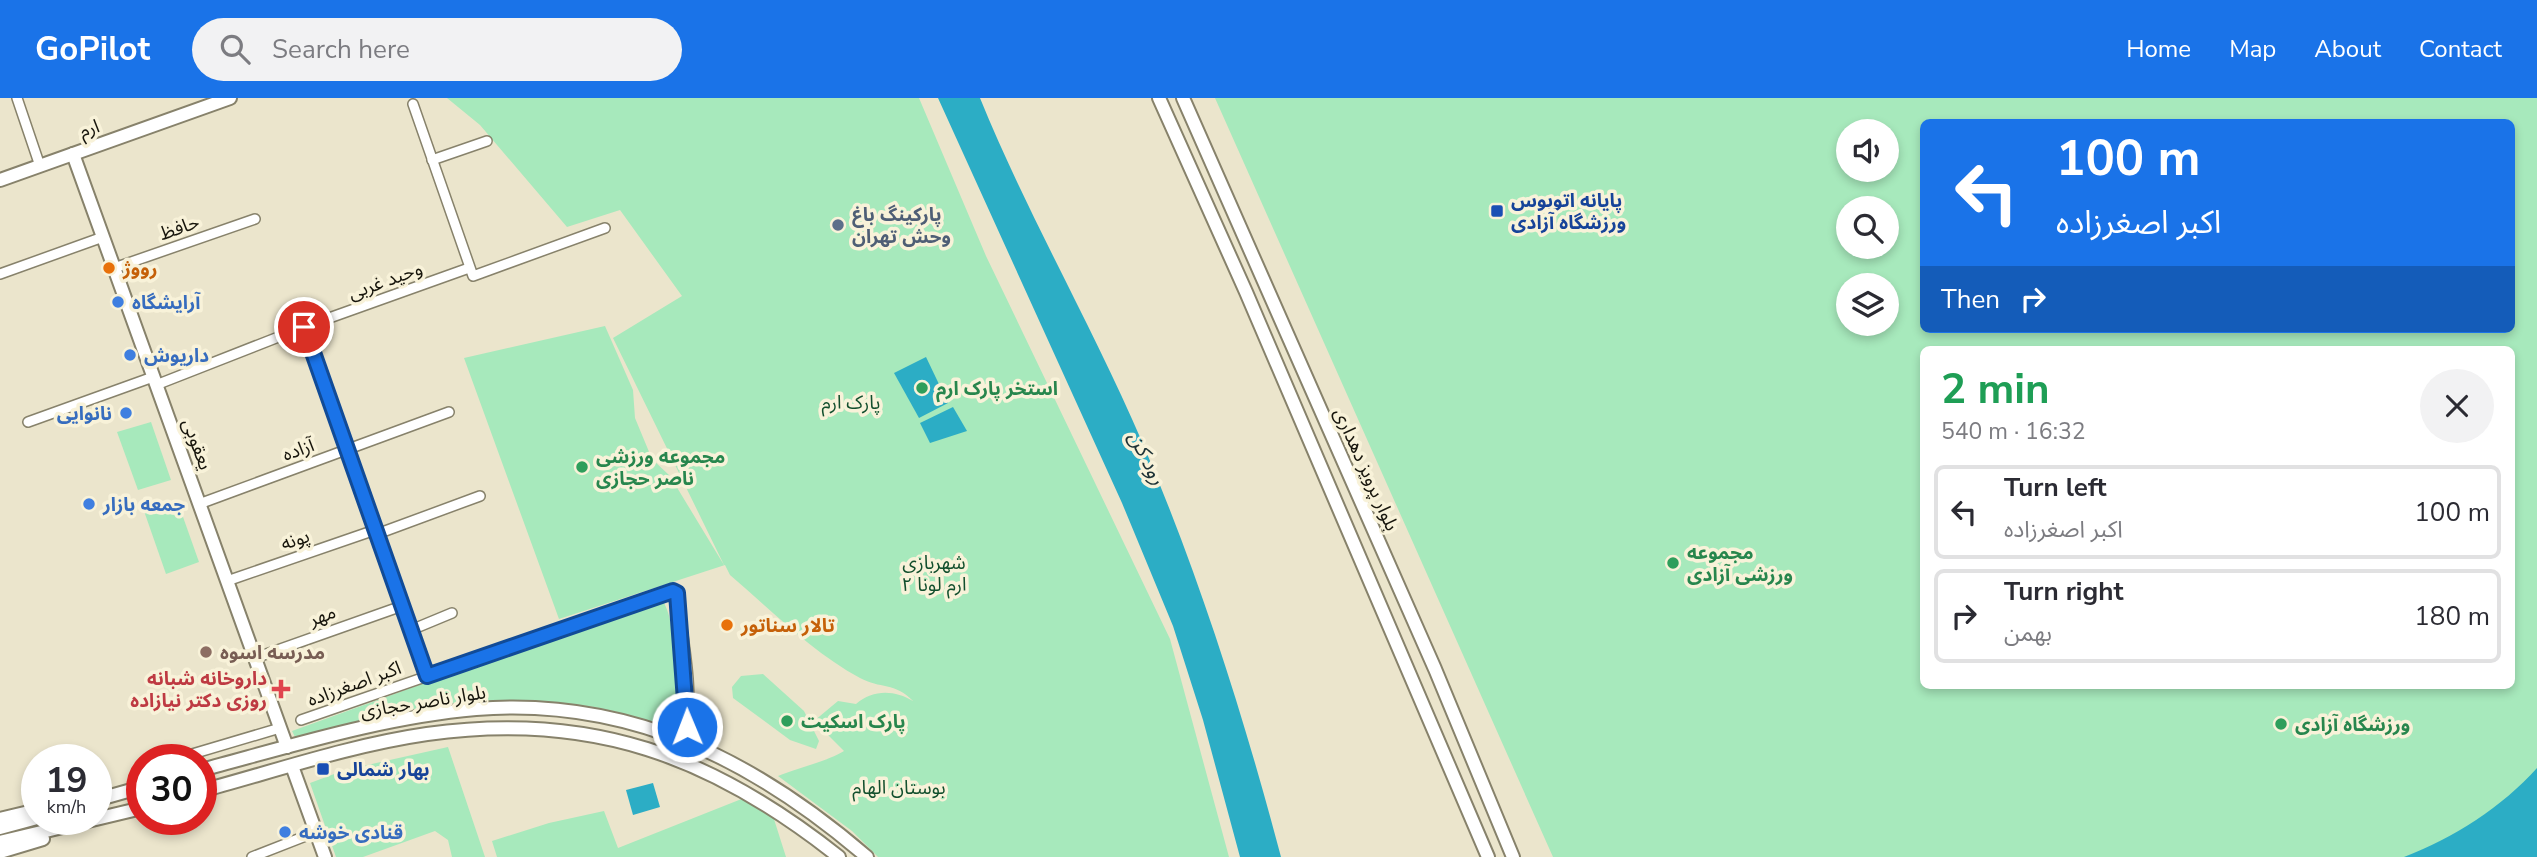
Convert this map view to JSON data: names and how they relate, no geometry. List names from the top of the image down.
{
  "streets": {
    "main road": [
      "ارم",
      "یعقوبی",
      "بلوار پرویز دهداری",
      "بلوار ناصر حجازی"
    ],
    "street": [
      "حافظ",
      "وحید غربی",
      "آزاده",
      "پونه",
      "مهر",
      "اکبر اصغرزاده"
    ]
  },
  "crossings": [
    ["ارم", "یعقوبی"],
    ["حافظ", "یعقوبی"],
    ["وحید غربی", "یعقوبی"],
    ["یعقوبی", "آزاده"],
    ["یعقوبی", "پونه"],
    ["یعقوبی", "مهر"],
    ["یعقوبی", "بلوار ناصر حجازی"],
    ["اکبر اصغرزاده", "بلوار ناصر حجازی"]
  ],
  "water": ["رود کن"],
  "parks": ["پارک ارم", "شهربازی ارم لونا ۲", "بوستان الهام"],
  "places": {
    "transit": ["پایانه اتوبوس ورزشگاه آزادی", "بهار شمالی"],
    "other": [
      "پارکینگ باغ وحش تهران",
      "رووژ",
      "آرایشگاه",
      "داریوش",
      "استخر پارک ارم",
      "نانوایی",
      "مجموعه ورزشی ناصر حجازی",
      "جمعه‌ بازار",
      "مجموعه ورزشی آزادی",
      "تالار سناتور",
      "مدرسه اسوه",
      "پارک اسکیت",
      "ورزشگاه آزادی",
      "قنادی خوشه"
    ],
    "health": ["داروخانه شبانه روزی دکتر نیازاده"]
  },
  "page": {
    "header": "GoPilot",
    "search": "Search here",
    "nav": [
      "Home",
      "Map",
      "About",
      "Contact"
    ],
    "turn": ["100 m", "اکبر اصغرزاده"],
    "then": "Then",
    "heading": ["2 min", "540 m · 16:32"],
    "list": [
      {
        "name": "Turn left",
        "note": "اکبر اصغرزاده",
        "value": "100 m"
      },
      {
        "name": "Turn right",
        "note": "بهمن",
        "value": "180 m"
      }
    ],
    "speed": "19 km/h",
    "limit": "30"
  }
}
